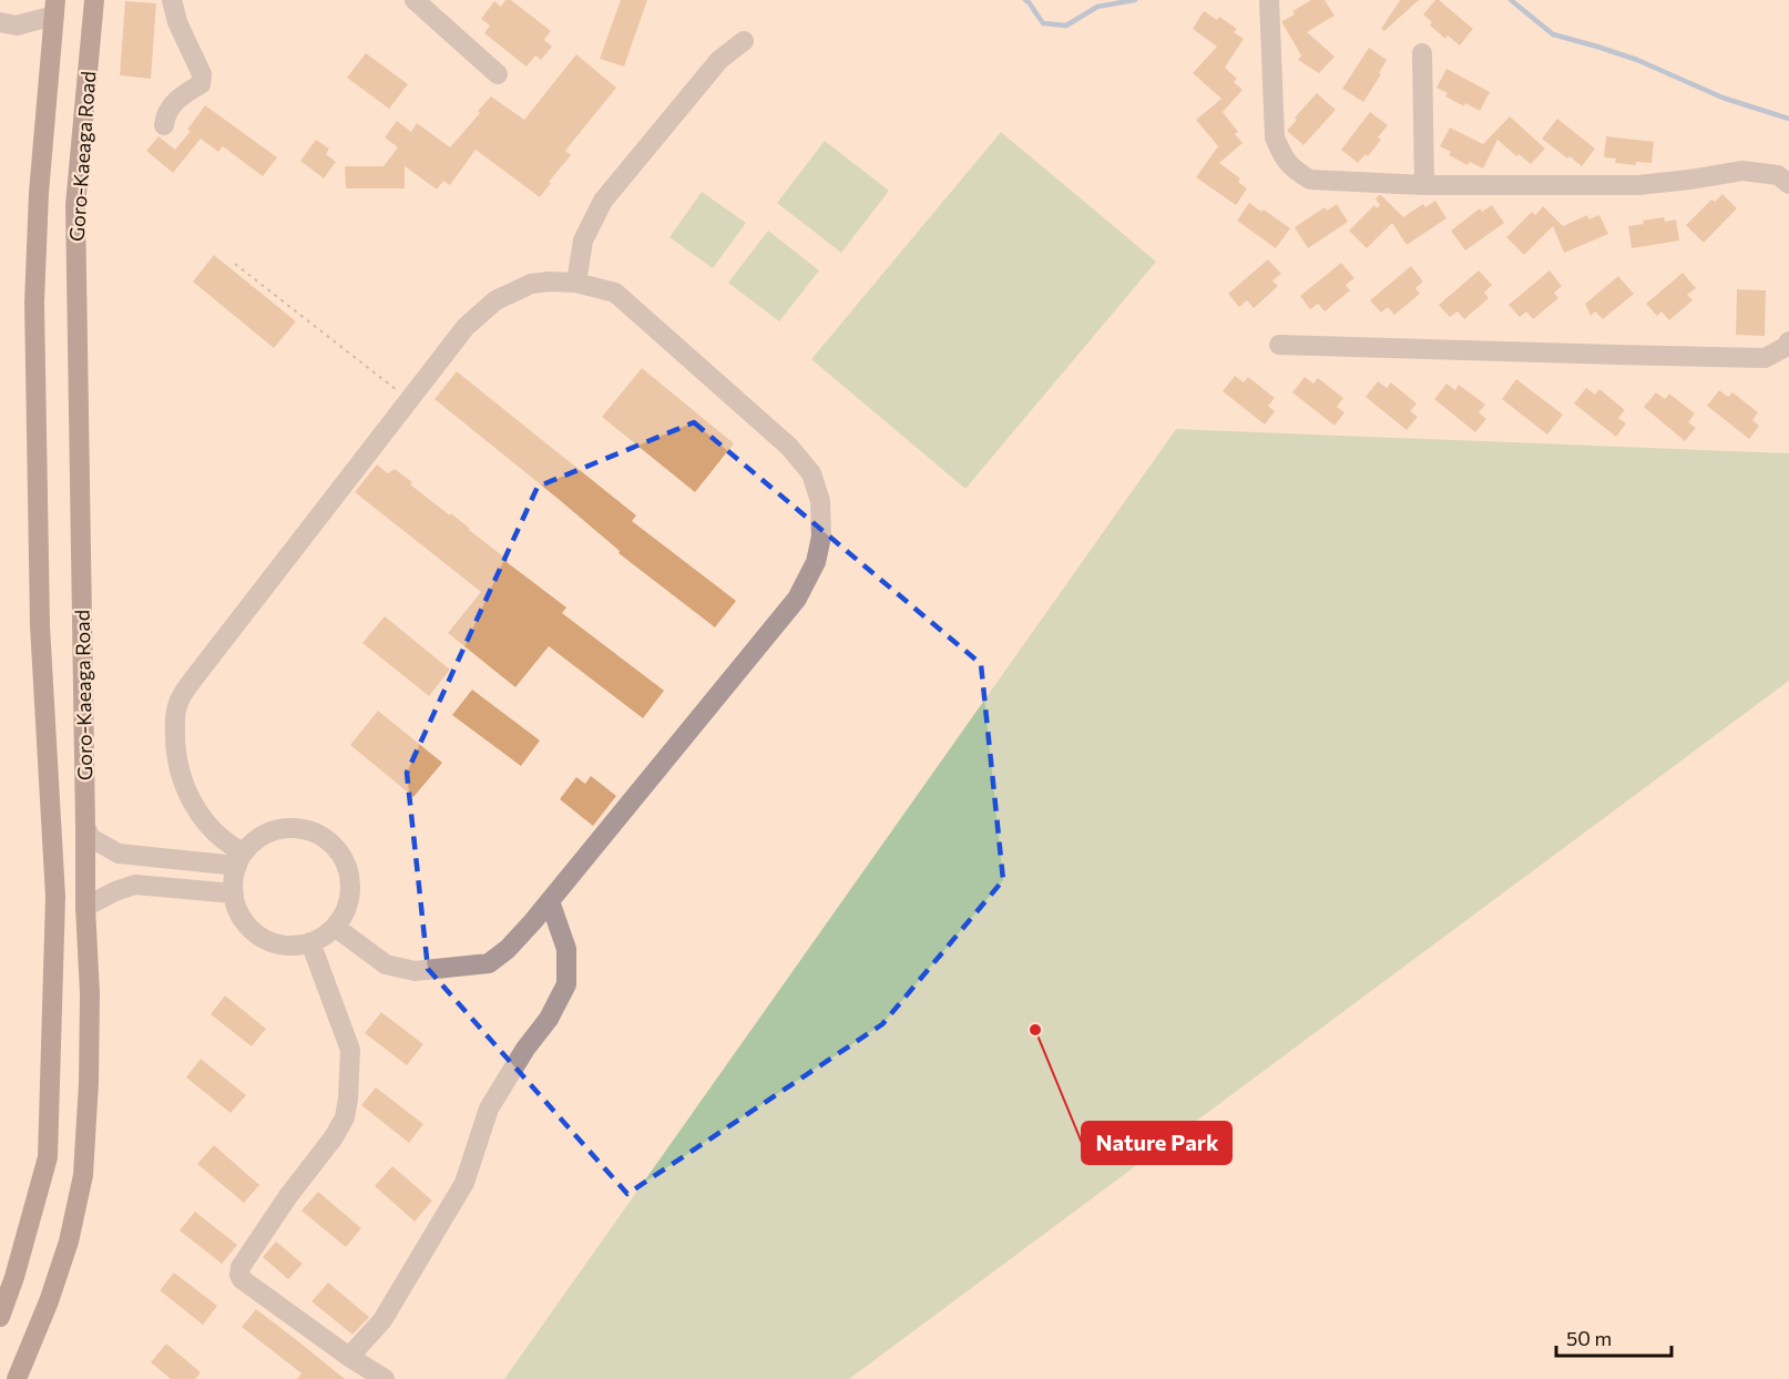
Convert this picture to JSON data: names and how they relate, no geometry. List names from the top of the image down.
{
  "streets": {
    "main road": ["Goro-Kaeaga Road"]
  },
  "places": ["Nature Park"],
  "scale_bar": "50 m"
}
